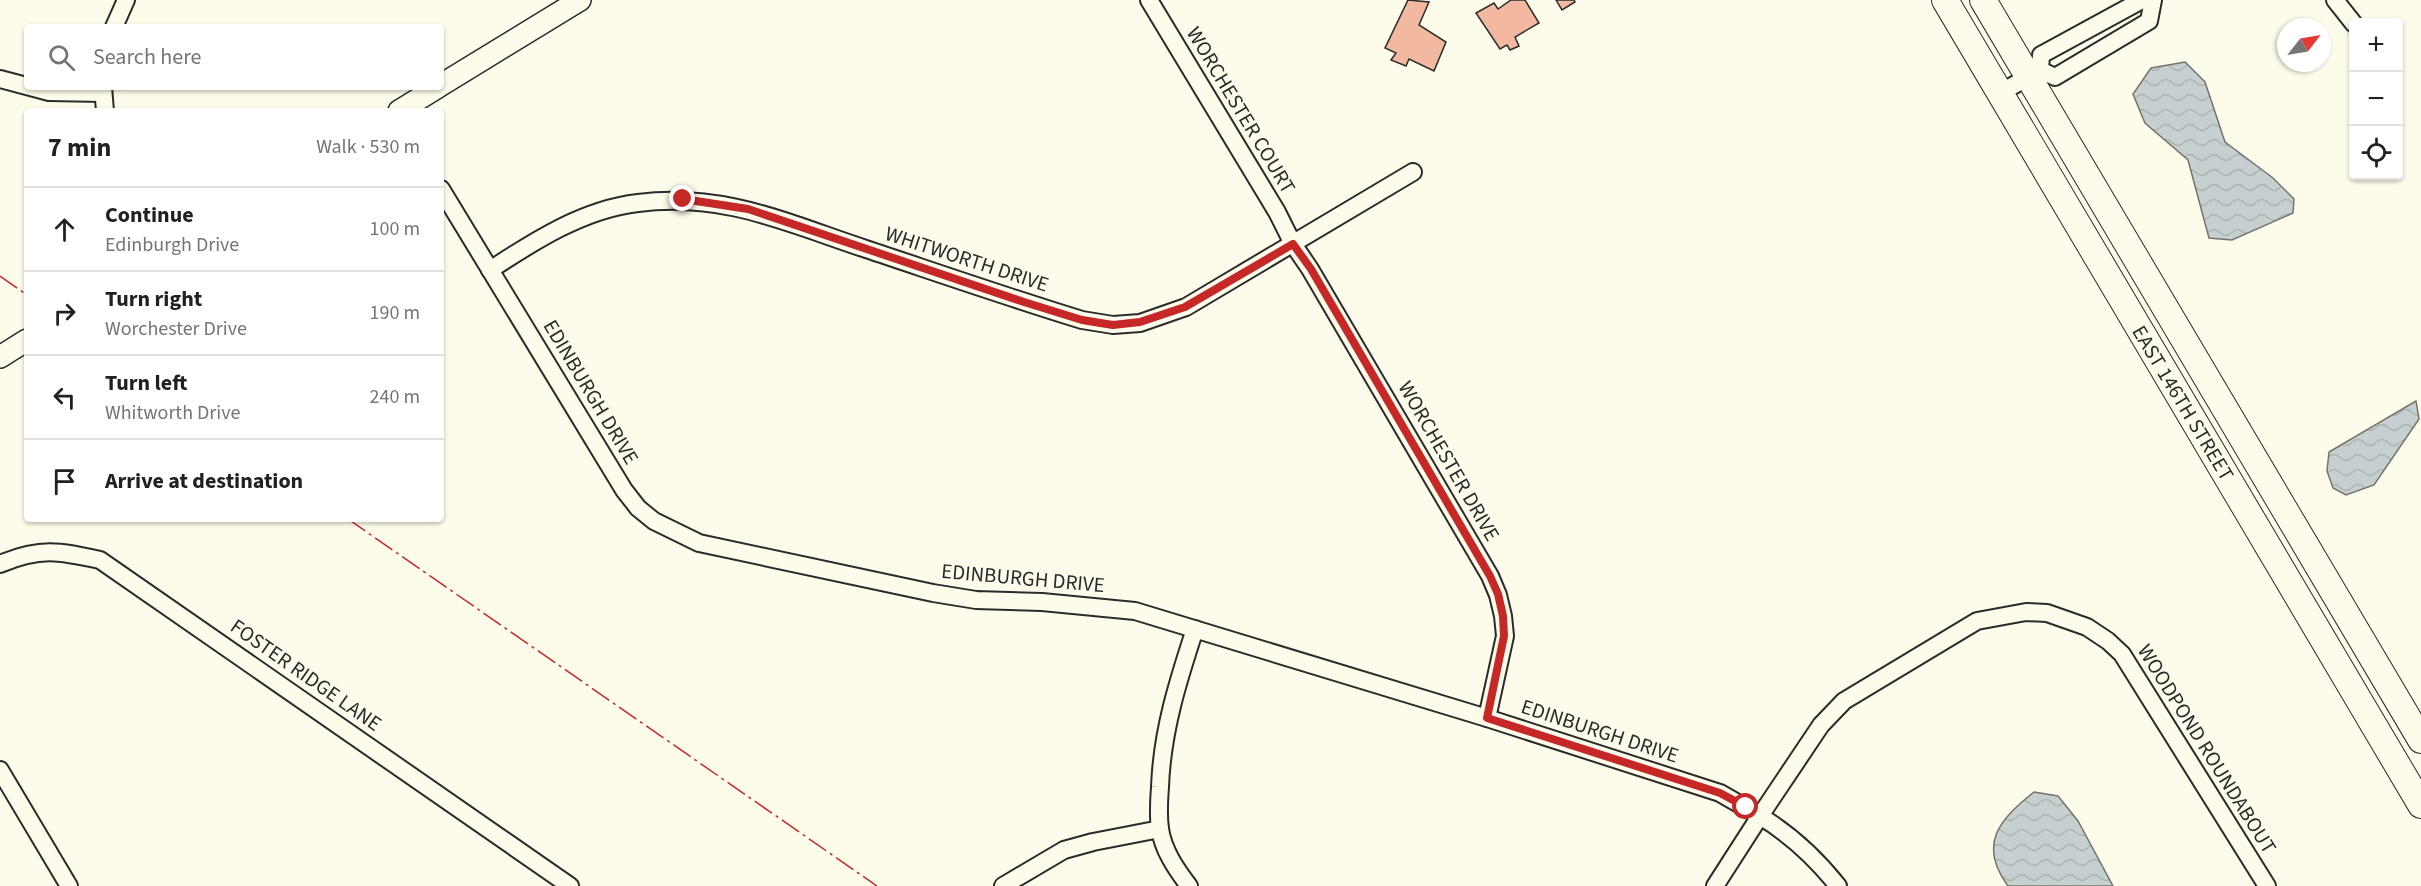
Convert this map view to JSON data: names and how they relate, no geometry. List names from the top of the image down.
{
  "streets": {
    "main road": ["EAST 146TH STREET"],
    "street": [
      "WORCHESTER COURT",
      "WHITWORTH DRIVE",
      "EDINBURGH DRIVE",
      "WORCHESTER DRIVE",
      "FOSTER RIDGE LANE",
      "WOODPOND ROUNDABOUT"
    ]
  },
  "crossings": [
    ["WORCHESTER COURT", "WHITWORTH DRIVE"],
    ["WORCHESTER COURT", "WORCHESTER DRIVE"],
    ["WHITWORTH DRIVE", "EDINBURGH DRIVE"],
    ["WHITWORTH DRIVE", "WORCHESTER DRIVE"],
    ["EDINBURGH DRIVE", "WORCHESTER DRIVE"],
    ["EDINBURGH DRIVE", "WOODPOND ROUNDABOUT"]
  ],
  "north": "top right",
  "page": {
    "map_buttons": ["+", "−"],
    "search": "Search here",
    "heading": ["7 min", "Walk · 530 m"],
    "list": [
      ["Continue", "Edinburgh Drive", "100 m"],
      ["Turn right", "Worchester Drive", "190 m"],
      ["Turn left", "Whitworth Drive", "240 m"],
      "Arrive at destination"
    ]
  }
}
